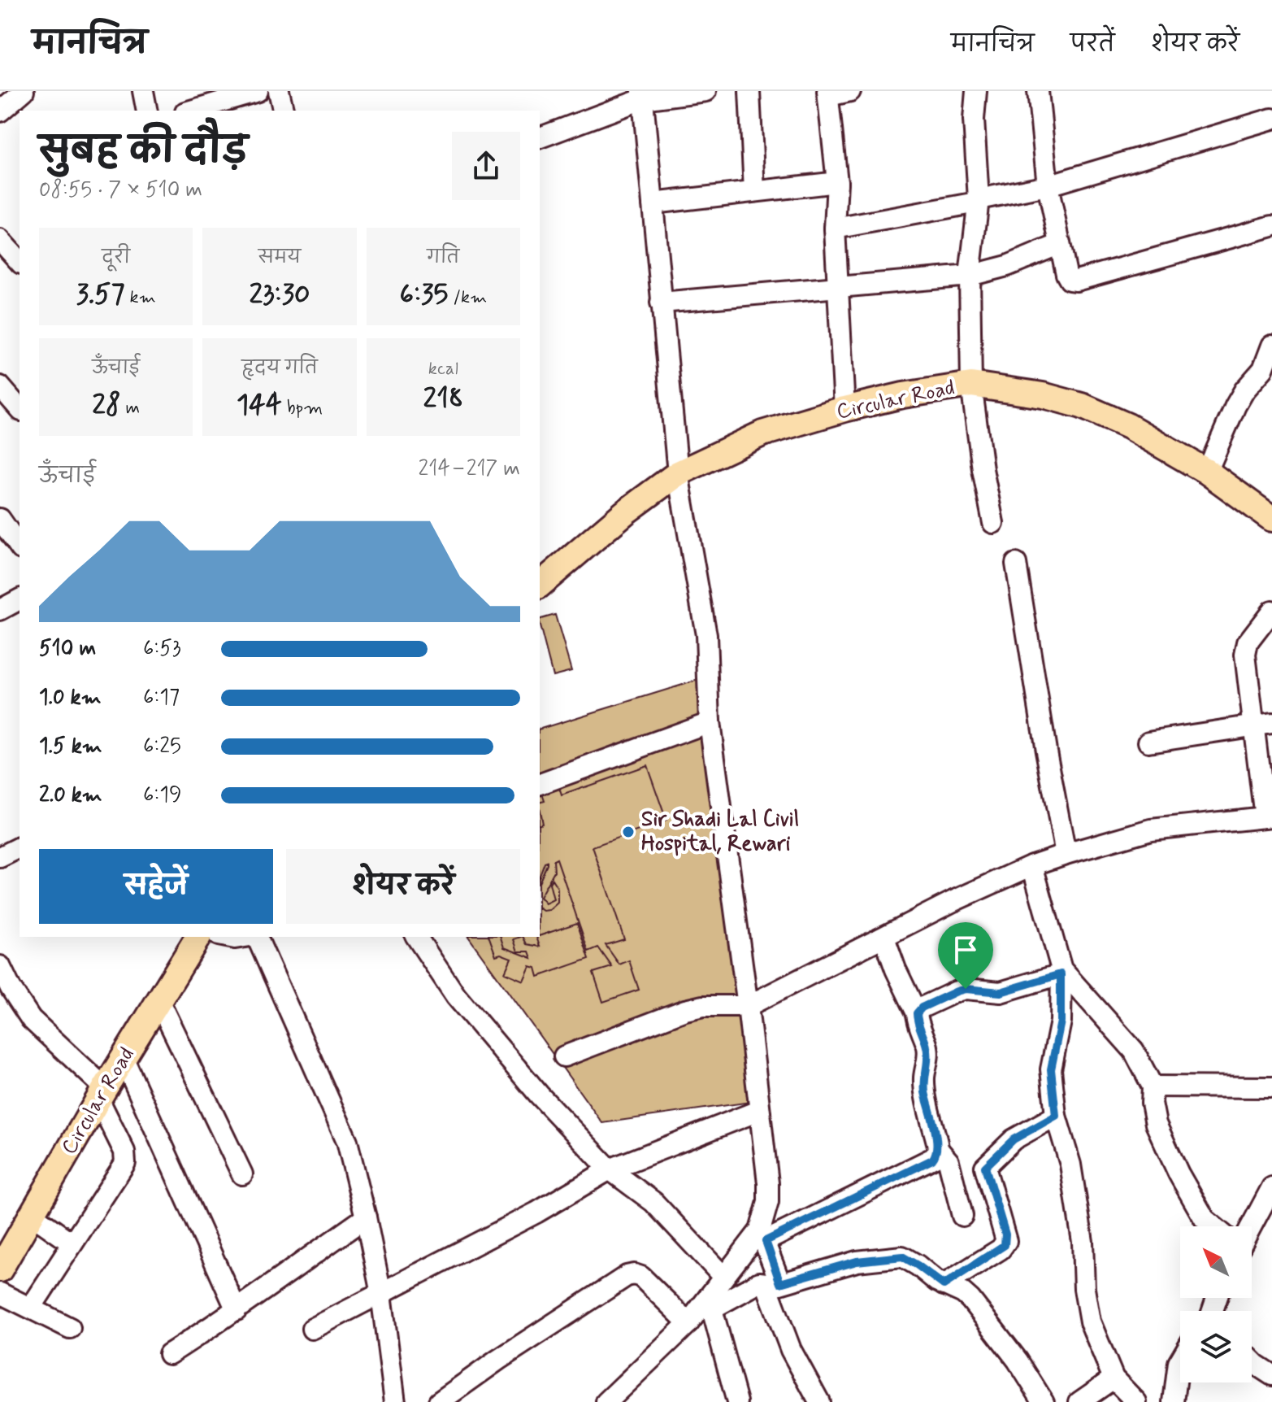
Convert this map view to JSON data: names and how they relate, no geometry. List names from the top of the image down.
{
  "streets": {
    "main road": ["Circular Road"]
  },
  "places": ["Sir Shadi Lal Civil Hospital, Rewari"],
  "north": "top left",
  "page": {
    "header": "मानचित्र",
    "nav": ["मानचित्र", "परतें", "शेयर करें"],
    "heading": ["सुबह की दौड़", "08:55 · 7 × 510 m"],
    "stats": [
      ["दूरी", "3.57 km"],
      ["समय", "23:30"],
      ["गति", "6:35 /km"],
      ["ऊँचाई", "28 m"],
      ["हृदय गति", "144 bpm"],
      ["kcal", "218"]
    ],
    "chart": ["ऊँचाई", "214–217 m"],
    "list": [
      {
        "name": "510 m",
        "note": "6:53"
      },
      {
        "name": "1.0 km",
        "note": "6:17"
      },
      {
        "name": "1.5 km",
        "note": "6:25"
      },
      {
        "name": "2.0 km",
        "note": "6:19"
      }
    ],
    "buttons": ["सहेजें", "शेयर करें"]
  }
}
